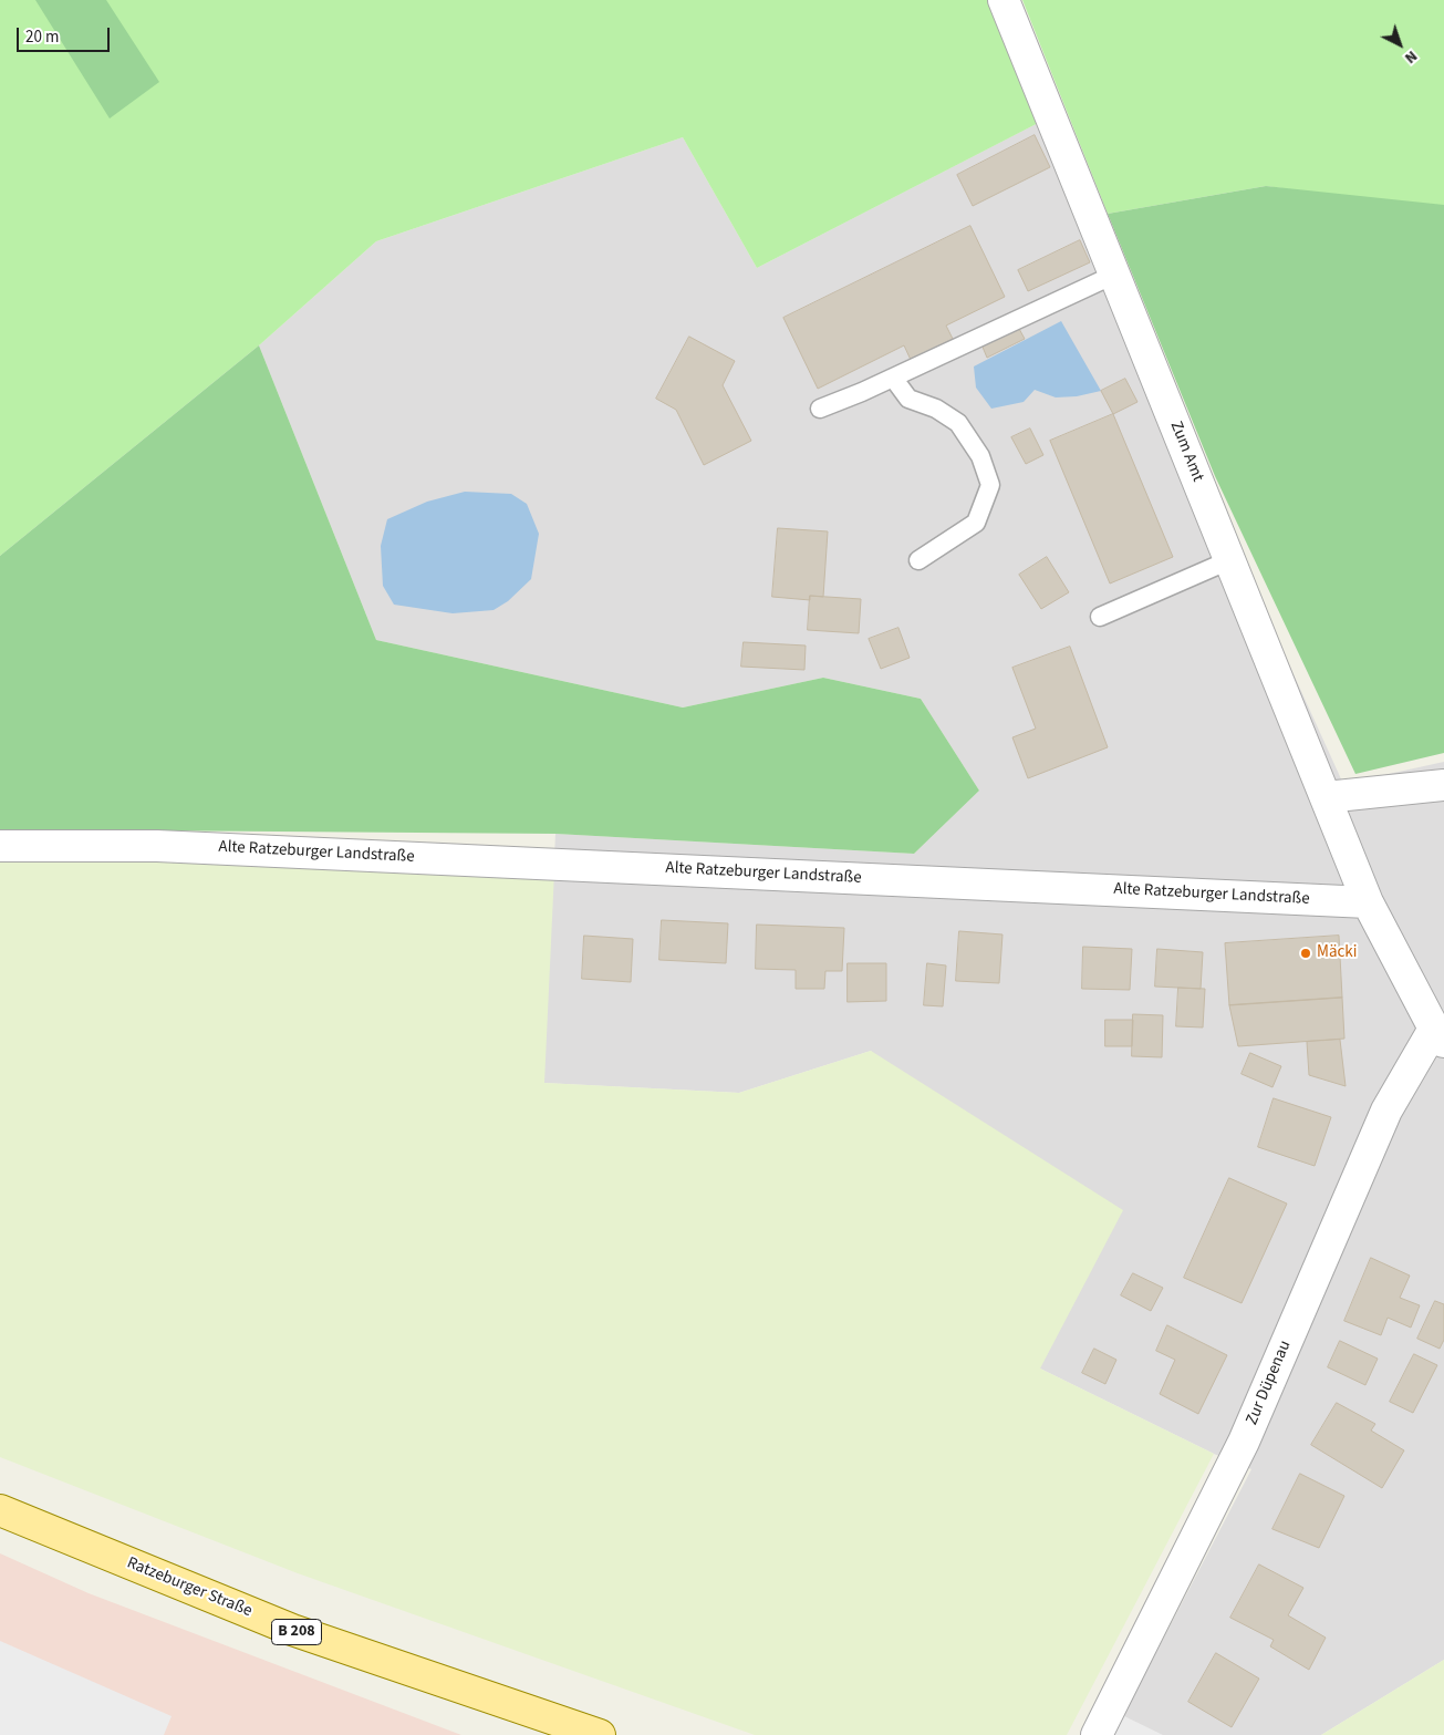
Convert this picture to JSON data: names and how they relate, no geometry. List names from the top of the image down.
{
  "streets": {
    "main road": ["Ratzeburger Straße", "B 208"],
    "street": ["Zum Amt", "Alte Ratzeburger Landstraße", "Zur Düpenau"]
  },
  "crossings": [
    ["Zum Amt", "Alte Ratzeburger Landstraße"]
  ],
  "places": ["Mäcki"],
  "scale_bar": "20 m",
  "north": "bottom right"
}
